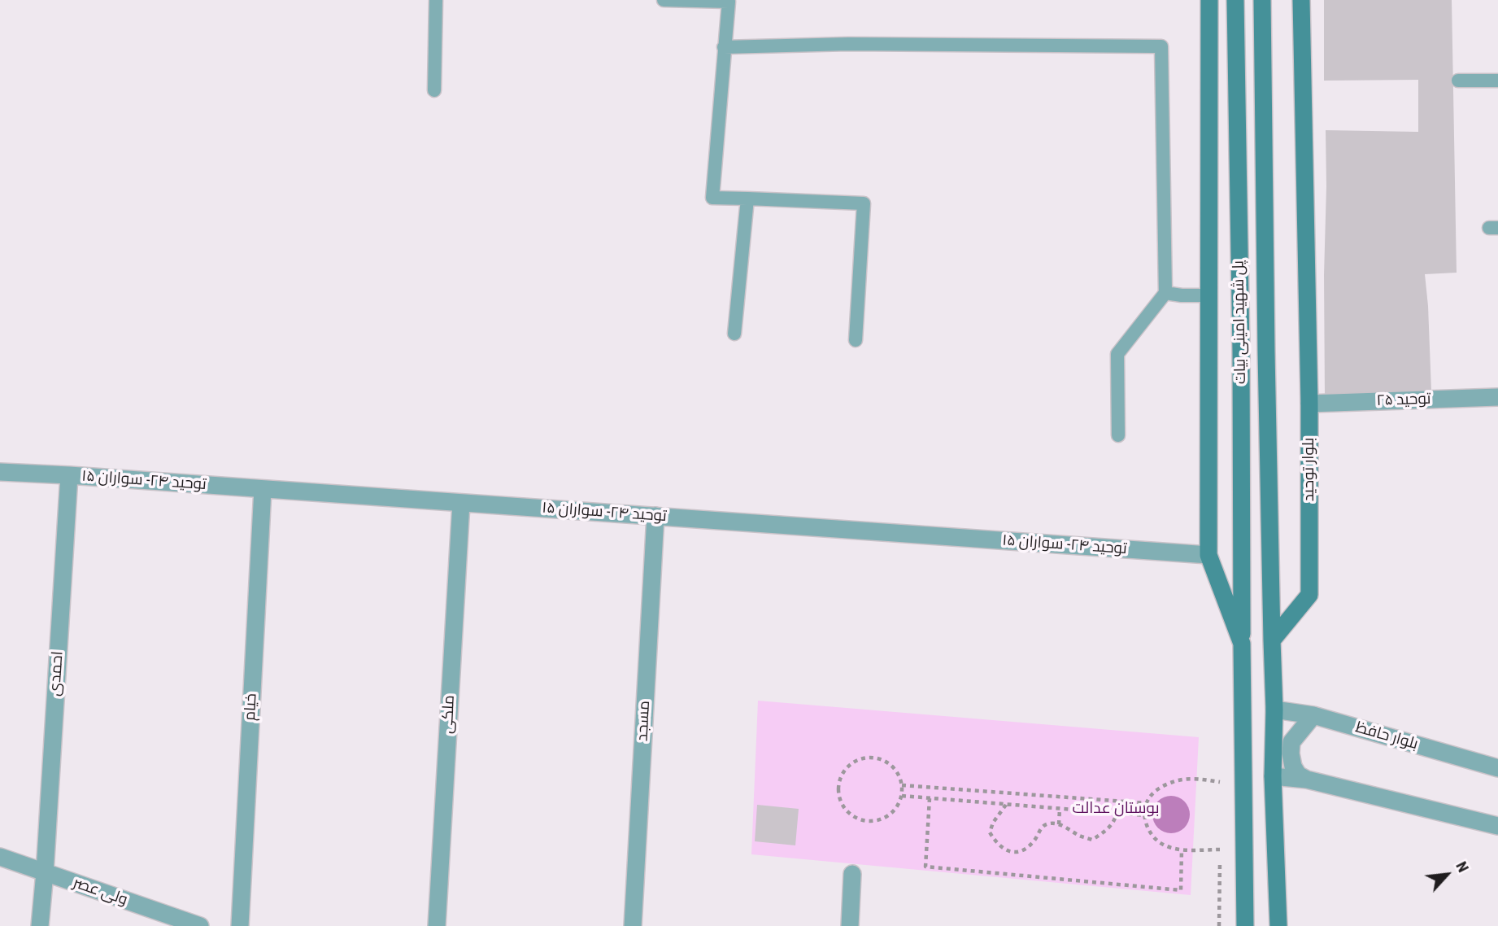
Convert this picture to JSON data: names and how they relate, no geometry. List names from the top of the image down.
{
  "streets": {
    "main road": ["پل شهید امینی بیات", "بلوار توحید"],
    "street": [
      "توحید ۲۵",
      "توحید ۲۴- سواران ۱۵",
      "احمدی",
      "خیام",
      "ملکی",
      "مسجد",
      "بلوار حافظ",
      "ولی عصر"
    ]
  },
  "crossings": [
    ["پل شهید امینی بیات", "بلوار توحید"],
    ["توحید ۲۵", "بلوار توحید"],
    ["توحید ۲۴- سواران ۱۵", "احمدی"],
    ["توحید ۲۴- سواران ۱۵", "خیام"],
    ["توحید ۲۴- سواران ۱۵", "ملکی"],
    ["توحید ۲۴- سواران ۱۵", "مسجد"],
    ["احمدی", "ولی عصر"]
  ],
  "parks": ["بوستان عدالت"],
  "north": "top right"
}
